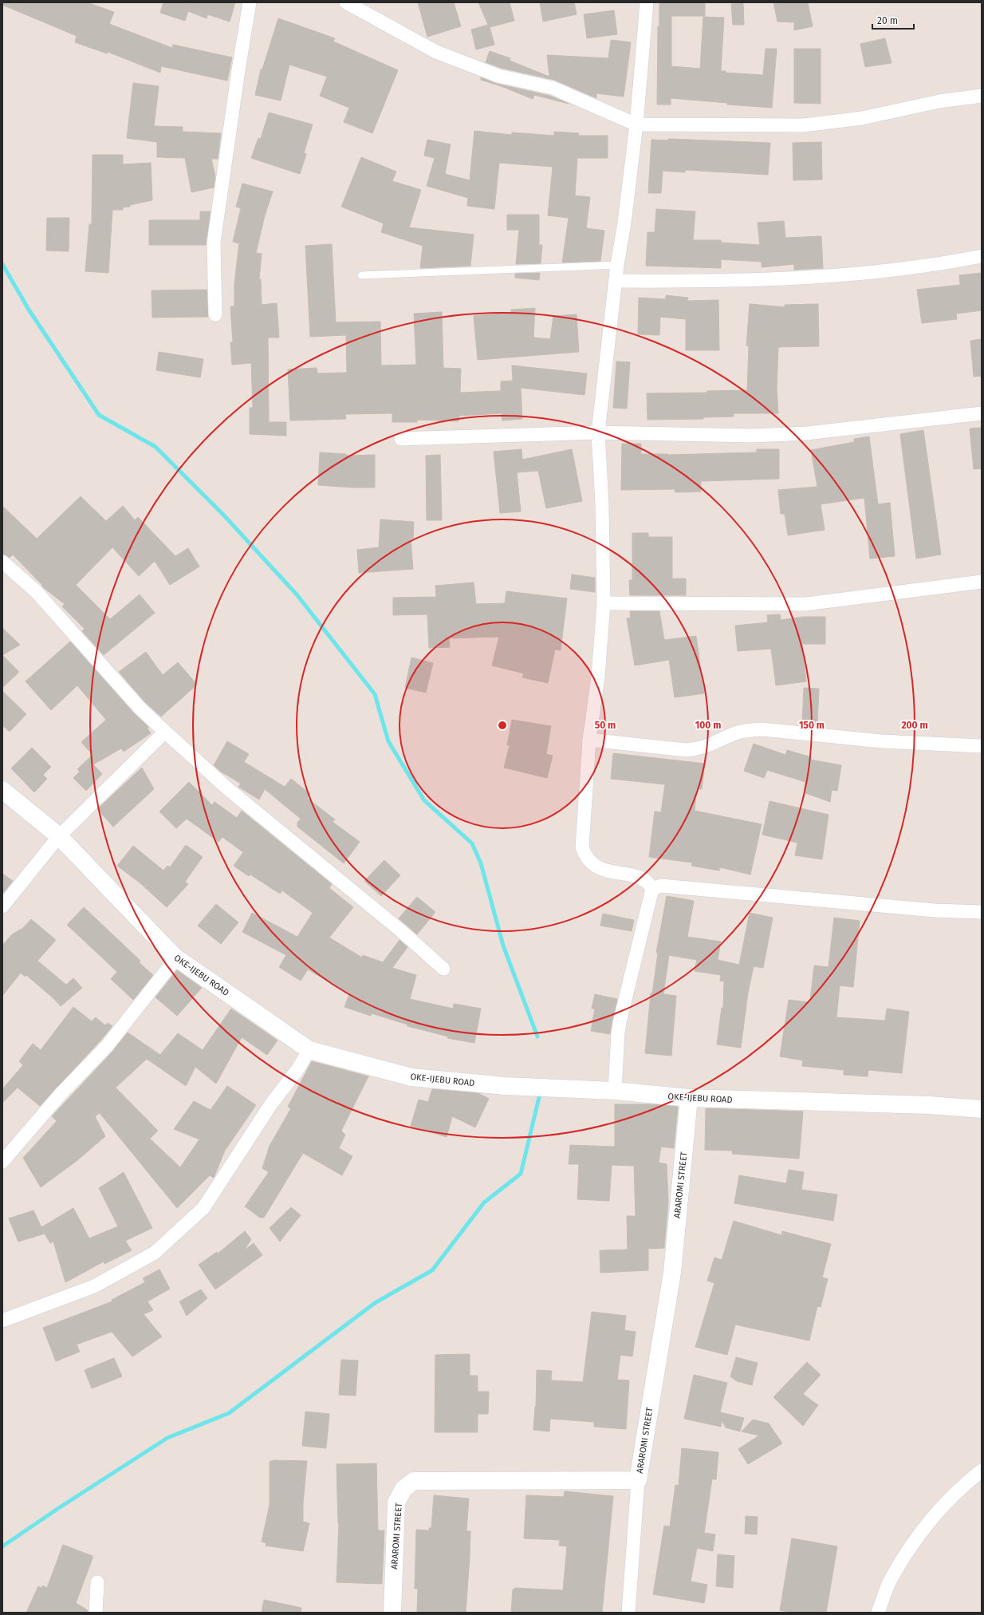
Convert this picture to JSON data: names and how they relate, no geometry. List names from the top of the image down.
{
  "streets": {
    "main road": ["OKE-IJEBU ROAD", "ARAROMI STREET"]
  },
  "crossings": [
    ["OKE-IJEBU ROAD", "ARAROMI STREET"]
  ],
  "scale_bar": "20 m",
  "rings": [
    "50 m",
    "100 m",
    "150 m",
    "200 m"
  ]
}
